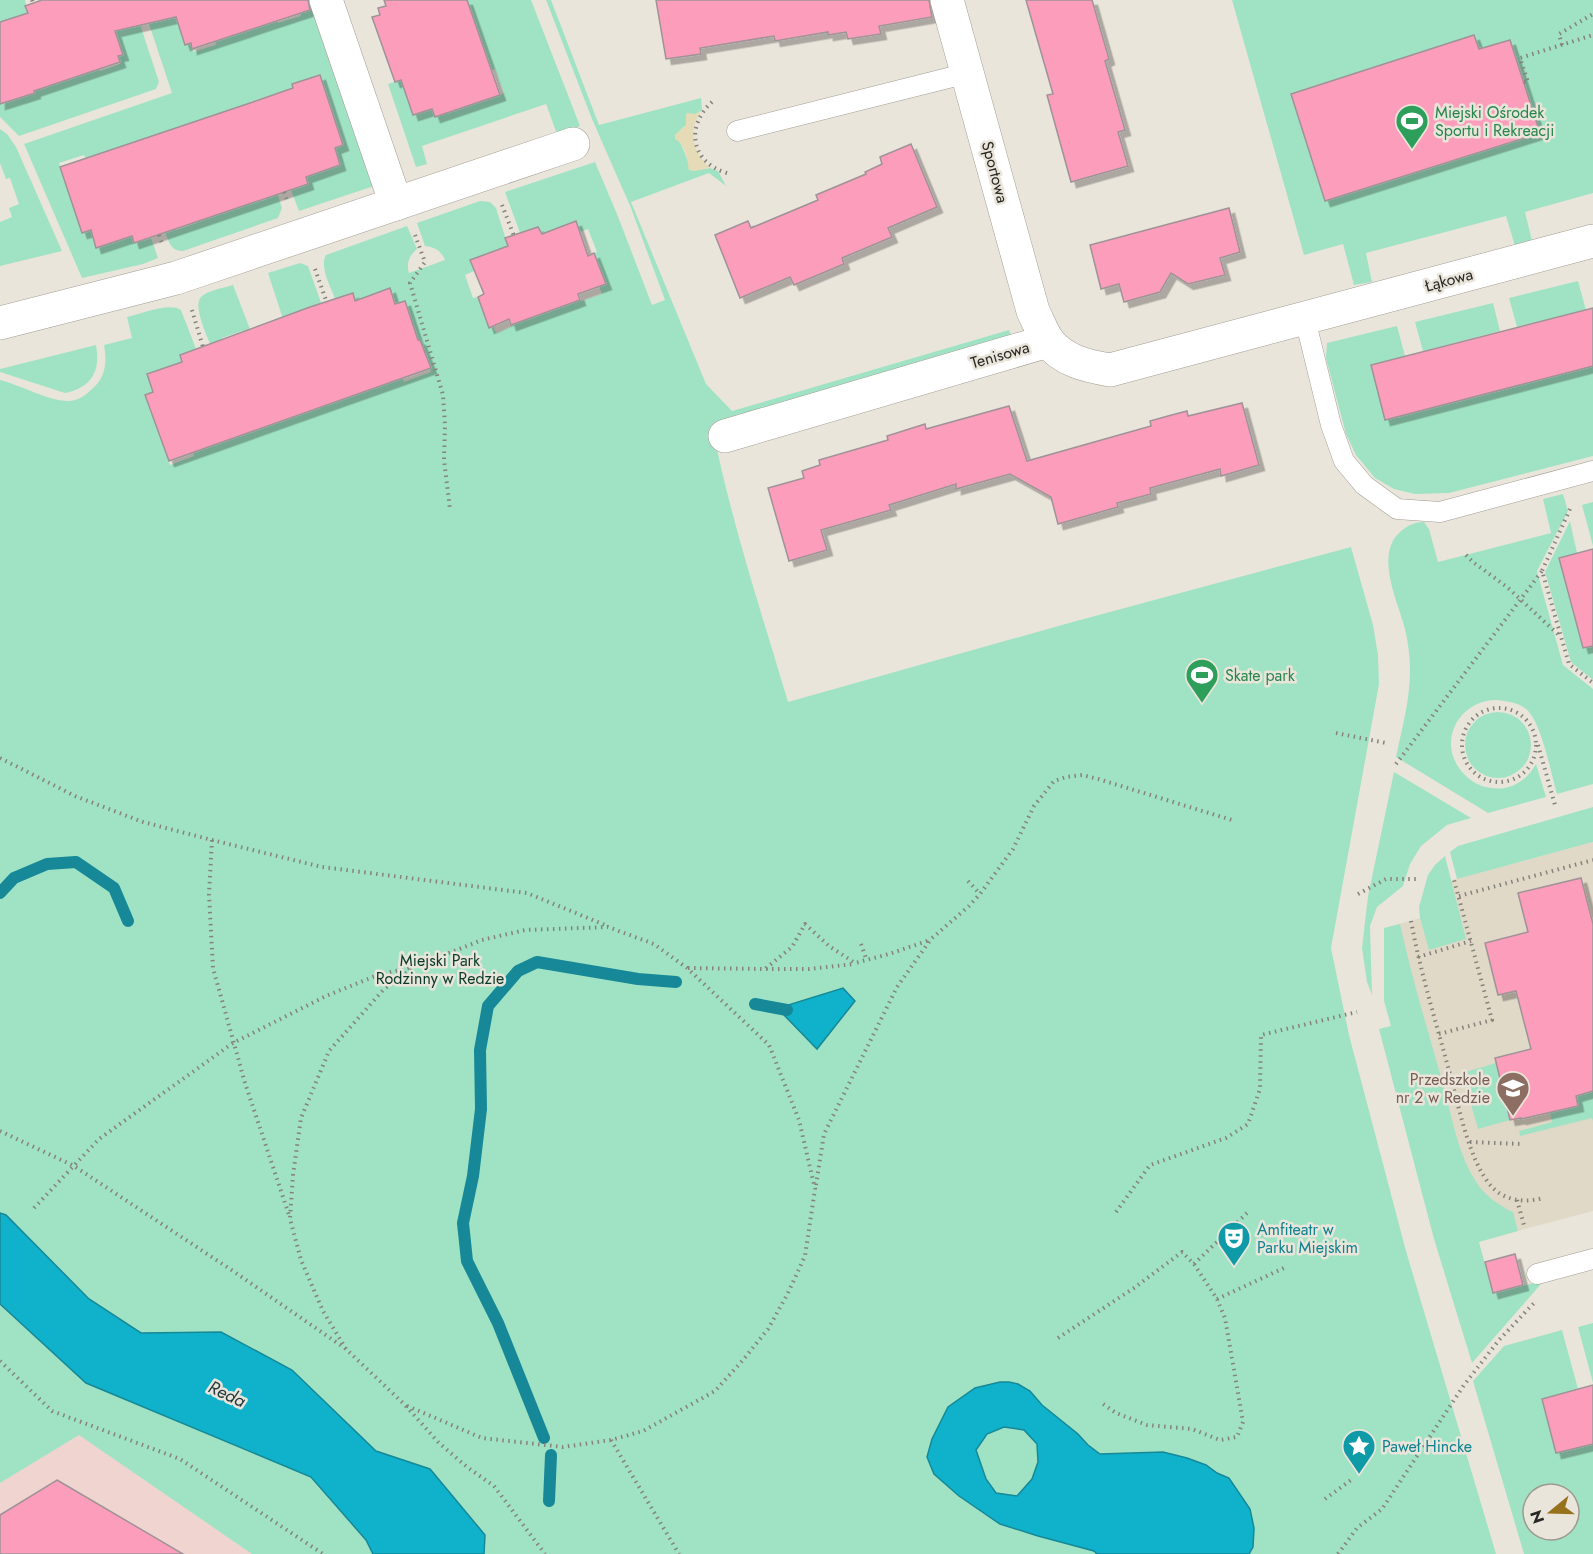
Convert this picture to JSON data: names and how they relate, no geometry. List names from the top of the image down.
{
  "streets": {
    "street": ["Sportowa", "Łąkowa", "Tenisowa"]
  },
  "crossings": [
    ["Sportowa", "Tenisowa"],
    ["Łąkowa", "Tenisowa"]
  ],
  "water": ["Reda"],
  "parks": ["Miejski Park Rodzinny w Redzie"],
  "places": {
    "sports": ["Miejski Ośrodek Sportu i Rekreacji", "Skate park"],
    "school or university": ["Przedszkole nr 2 w Redzie"],
    "theatre": ["Amfiteatr w Parku Miejskim"],
    "place": ["Paweł Hincke"]
  },
  "north": "left"
}
